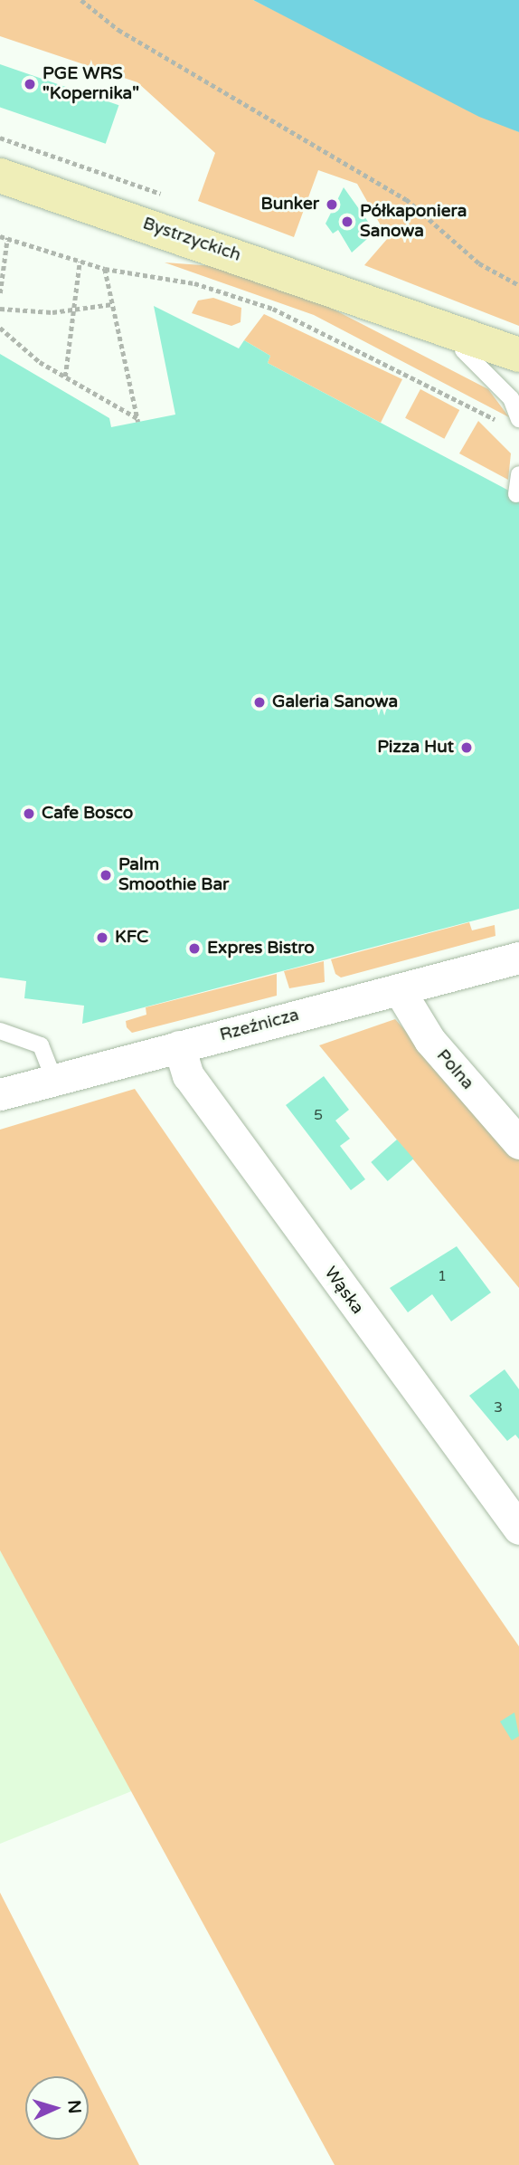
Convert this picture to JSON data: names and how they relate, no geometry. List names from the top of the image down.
{
  "streets": {
    "street": [
      "Bystrzyckich",
      "Rzeźnicza",
      "Polna",
      "Wąska"
    ]
  },
  "crossings": [
    ["Rzeźnicza", "Polna"],
    ["Rzeźnicza", "Wąska"]
  ],
  "places": [
    "PGE WRS \"Kopernika\"",
    "Bunker",
    "Półkaponiera Sanowa",
    "Galeria Sanowa",
    "Pizza Hut",
    "Cafe Bosco",
    "Palm Smoothie Bar",
    "KFC",
    "Expres Bistro"
  ],
  "house_numbers": ["5", "1", "3"],
  "north": "right"
}
